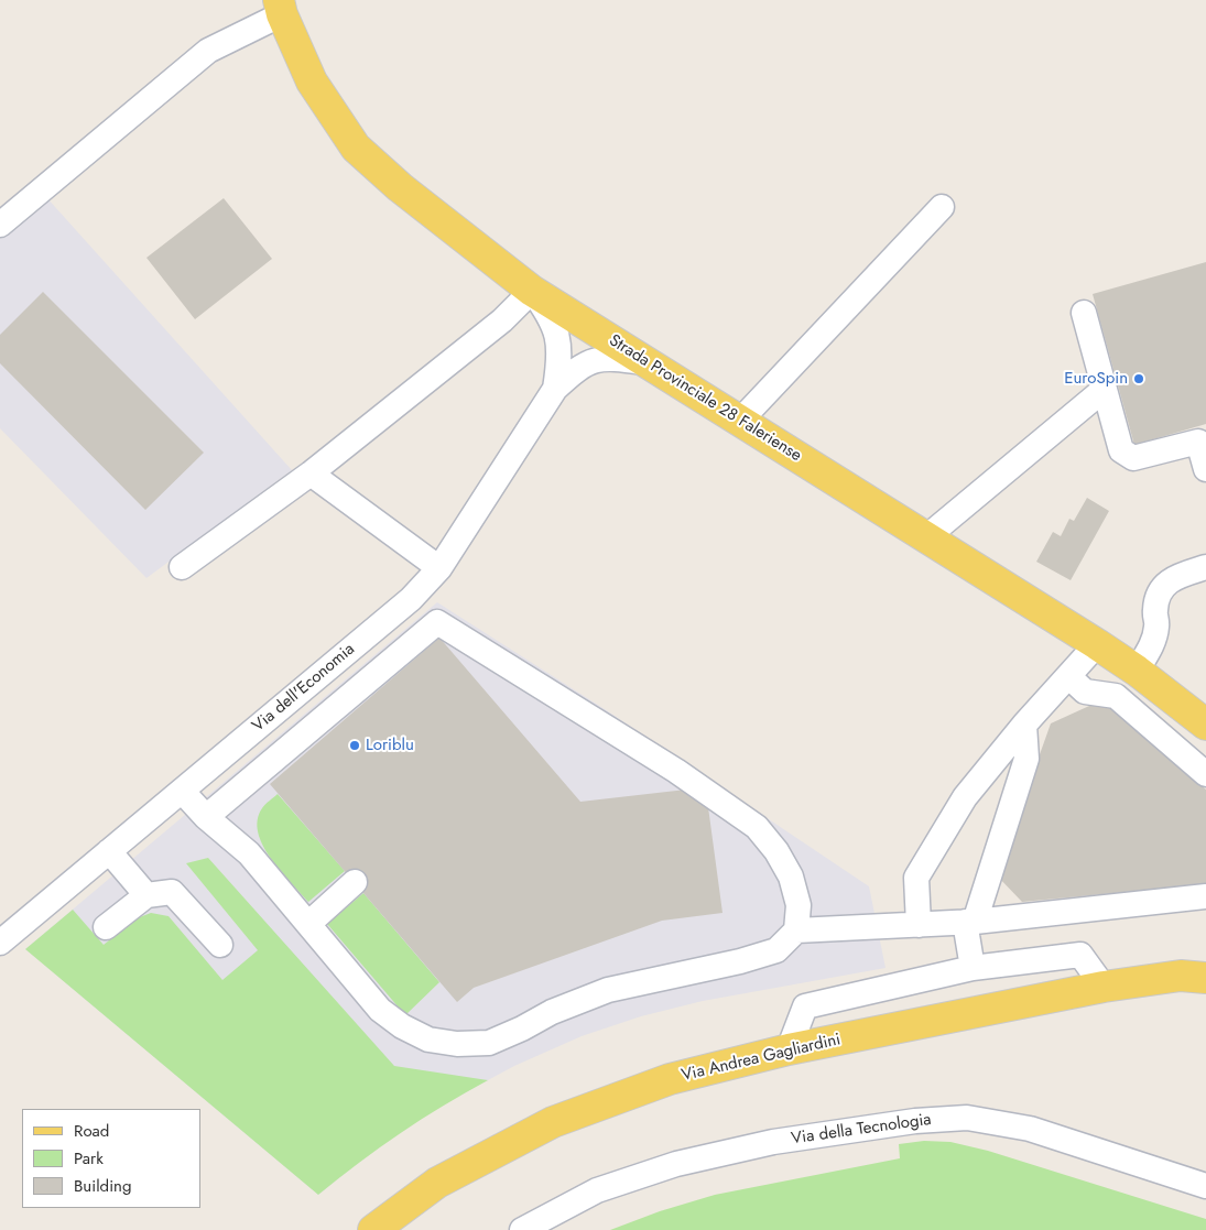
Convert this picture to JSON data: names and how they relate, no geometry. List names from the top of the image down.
{
  "streets": {
    "main road": ["Strada Provinciale 28 Faleriense", "Via Andrea Gagliardini"],
    "street": ["Via dell'Economia", "Via della Tecnologia"]
  },
  "places": ["EuroSpin", "Loriblu"],
  "legend": ["Road", "Park", "Building"]
}
